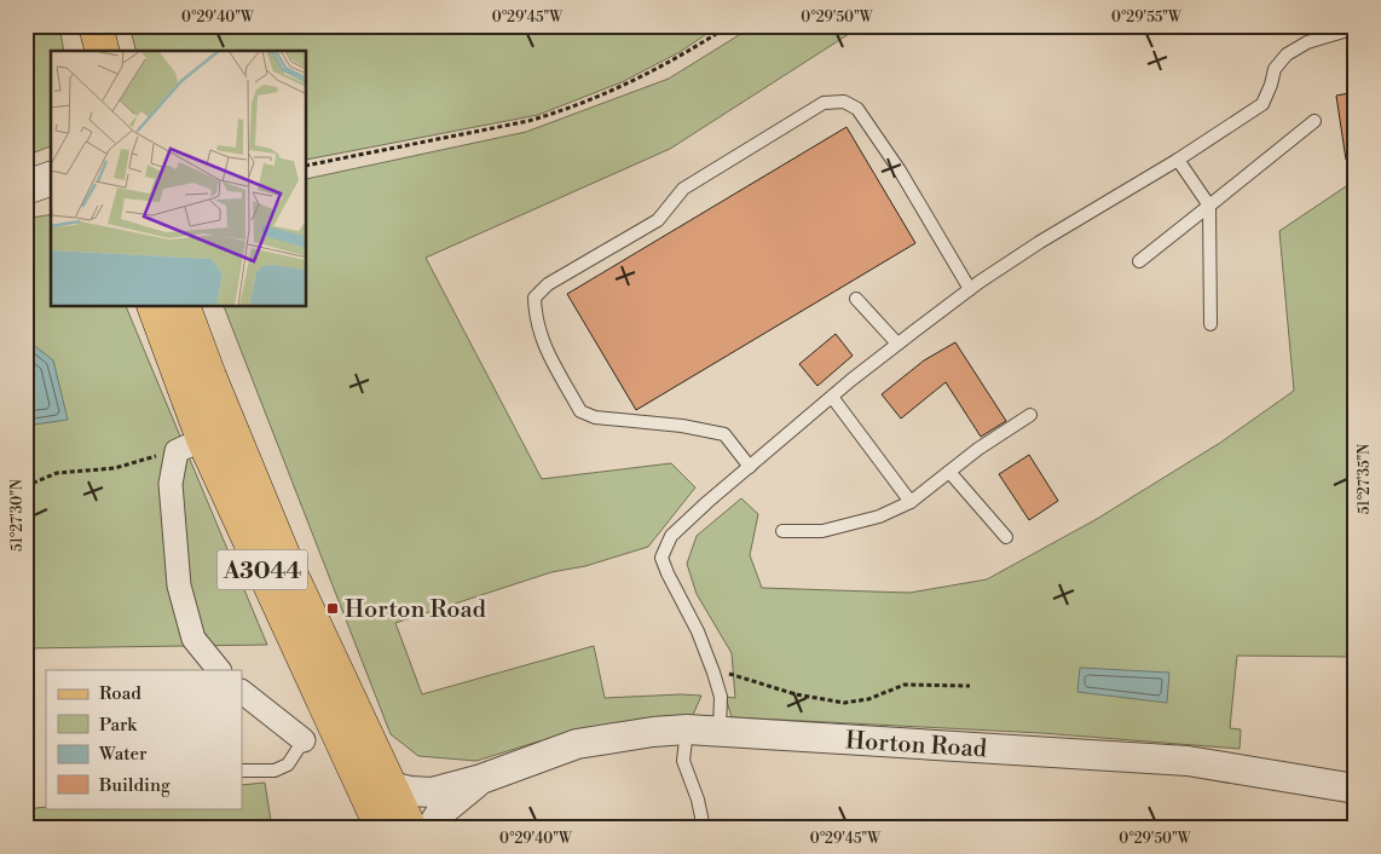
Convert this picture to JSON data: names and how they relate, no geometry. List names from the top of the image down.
{
  "streets": {
    "main road": ["A3044"],
    "street": ["Horton Road"]
  },
  "crossings": [
    ["A3044", "Horton Road"]
  ],
  "places": {
    "transit": ["Horton Road"]
  },
  "legend": [
    "Road",
    "Park",
    "Water",
    "Building"
  ],
  "coordinates": [
    "0°29'40\"W",
    "0°29'45\"W",
    "0°29'50\"W",
    "0°29'55\"W",
    "51°27'35\"N",
    "51°27'30\"N"
  ]
}
